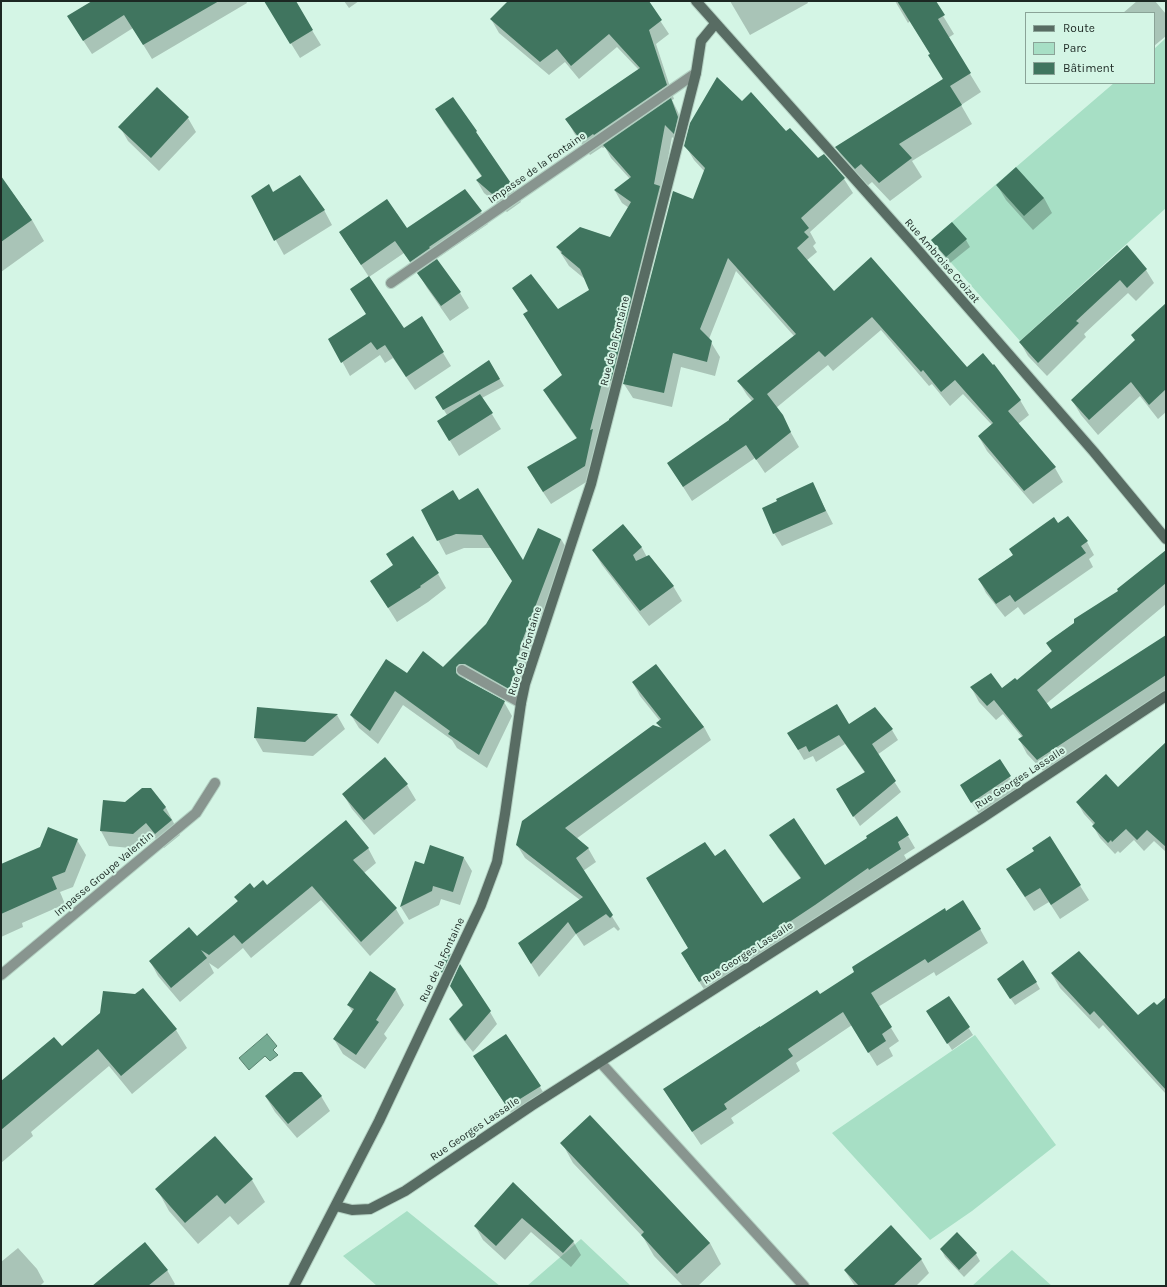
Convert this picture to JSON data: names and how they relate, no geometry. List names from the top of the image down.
{
  "streets": {
    "street": [
      "Impasse de la Fontaine",
      "Rue Ambroise Croizat",
      "Rue de la Fontaine",
      "Rue Georges Lassalle",
      "Impasse Groupe Valentin"
    ]
  },
  "crossings": [
    ["Impasse de la Fontaine", "Rue de la Fontaine"],
    ["Rue Ambroise Croizat", "Rue de la Fontaine"],
    ["Rue de la Fontaine", "Rue Georges Lassalle"]
  ],
  "legend": ["Route", "Parc", "Bâtiment"]
}
